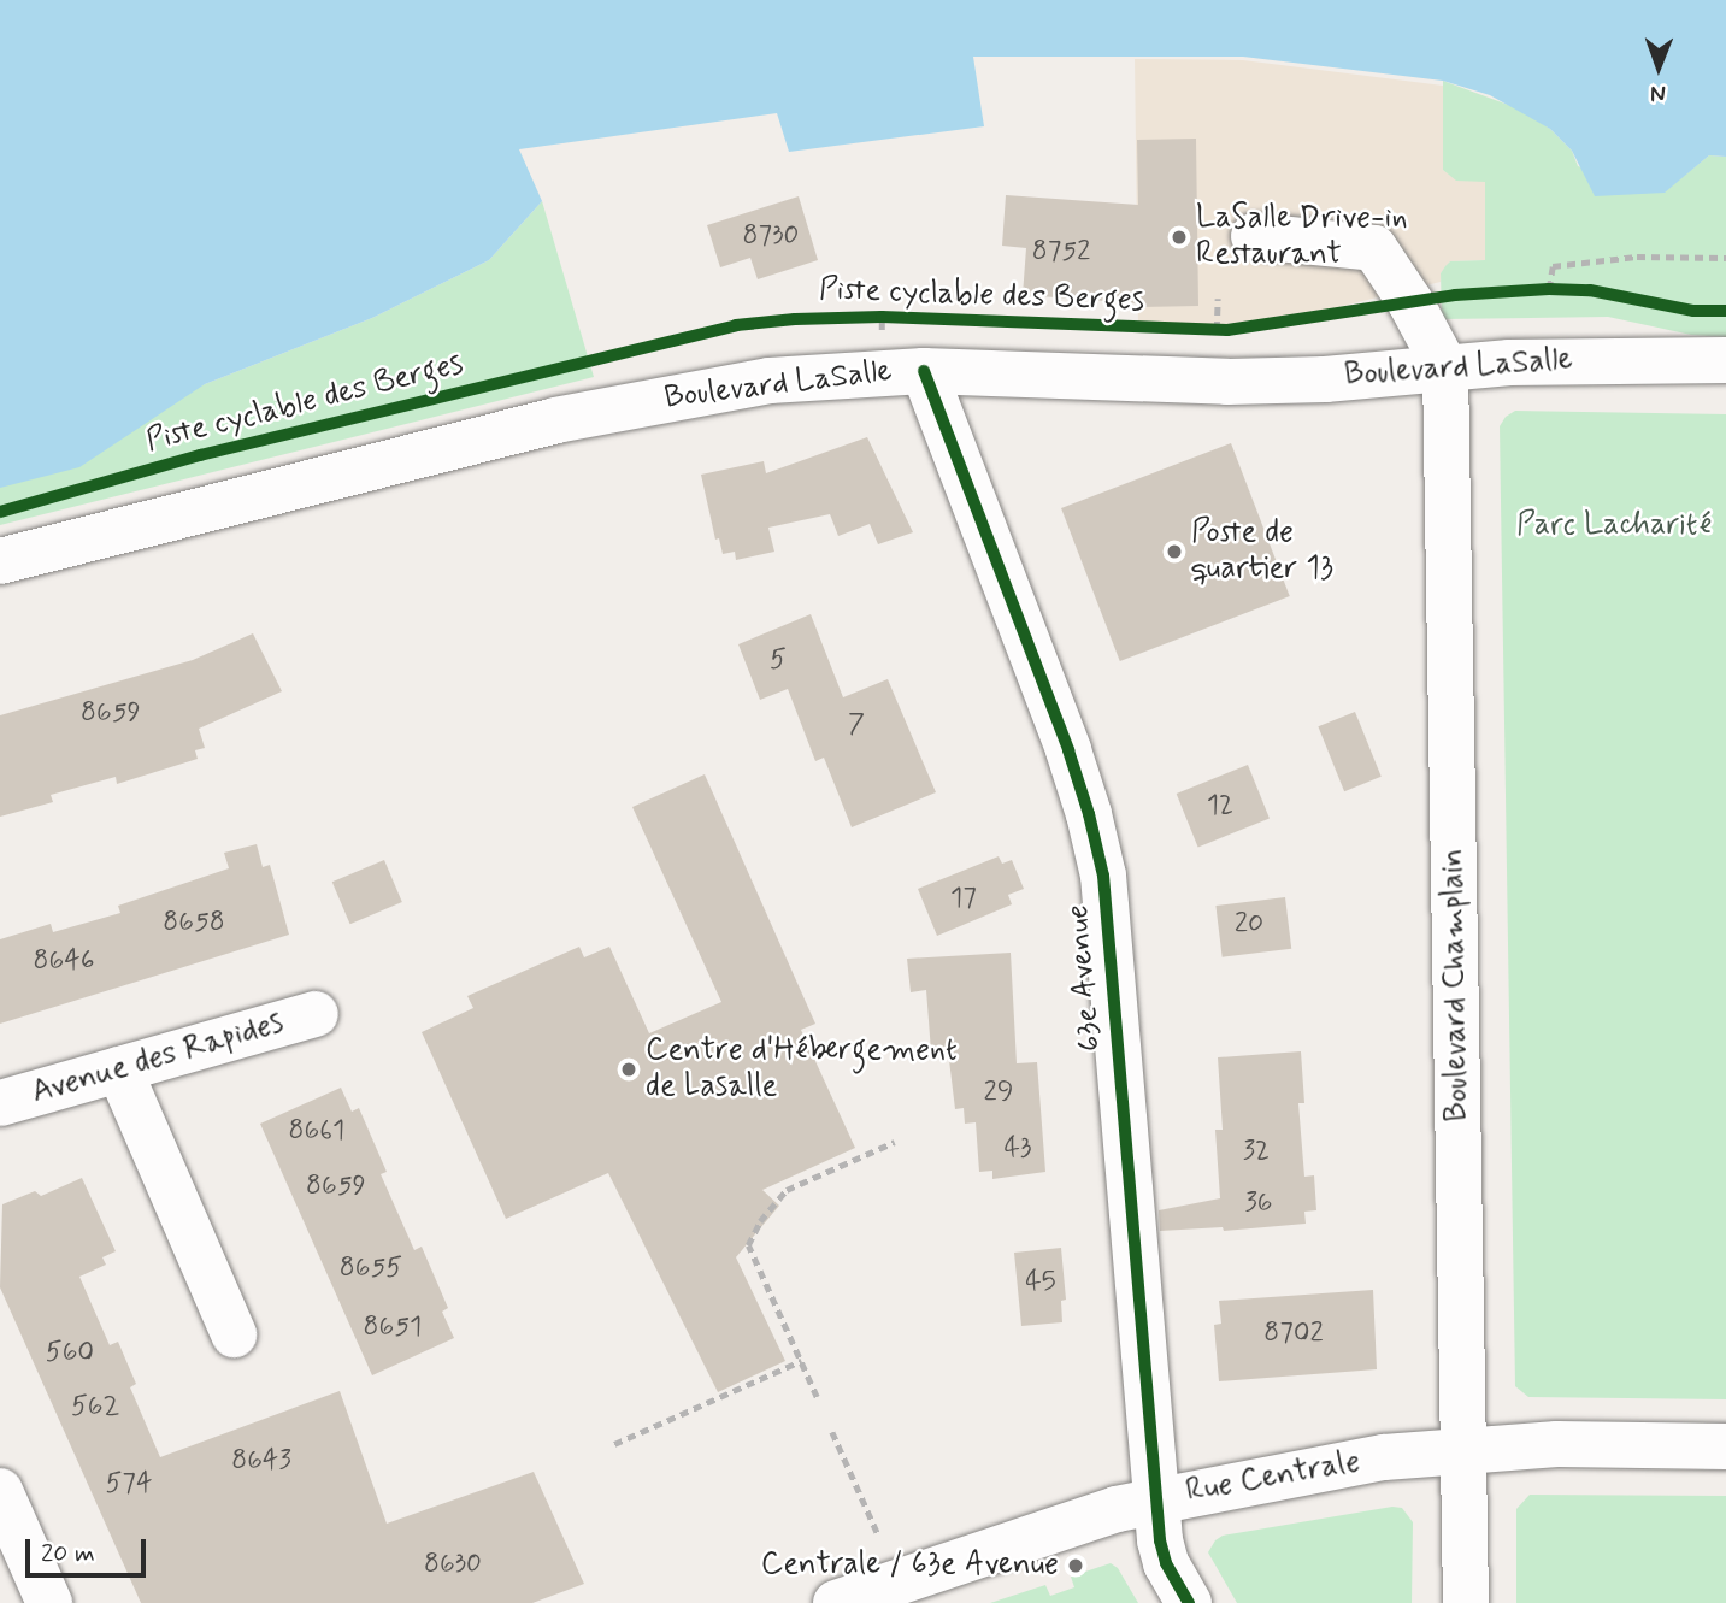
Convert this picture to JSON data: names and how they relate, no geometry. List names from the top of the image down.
{
  "streets": {
    "main road": [
      "Boulevard LaSalle",
      "63e Avenue",
      "Boulevard Champlain",
      "Avenue des Rapides",
      "Rue Centrale"
    ],
    "cycle path": ["Piste cyclable des Berges"]
  },
  "crossings": [
    ["Boulevard LaSalle", "63e Avenue"],
    ["Boulevard LaSalle", "Boulevard Champlain"],
    ["63e Avenue", "Rue Centrale"],
    ["Boulevard Champlain", "Rue Centrale"]
  ],
  "parks": ["Parc Lacharité"],
  "places": [
    "LaSalle Drive-in Restaurant",
    "Poste de quartier 13",
    "Centre d'Hébergement de Lasalle",
    "Centrale / 63e Avenue"
  ],
  "house_numbers": [
    "8730",
    "8752",
    "5",
    "8659",
    "7",
    "12",
    "17",
    "8658",
    "20",
    "8646",
    "29",
    "8661",
    "43",
    "32",
    "8659",
    "36",
    "8655",
    "45",
    "8651",
    "8702",
    "560",
    "562",
    "8643",
    "574",
    "8630"
  ],
  "scale_bar": "20 m",
  "north": "bottom"
}
